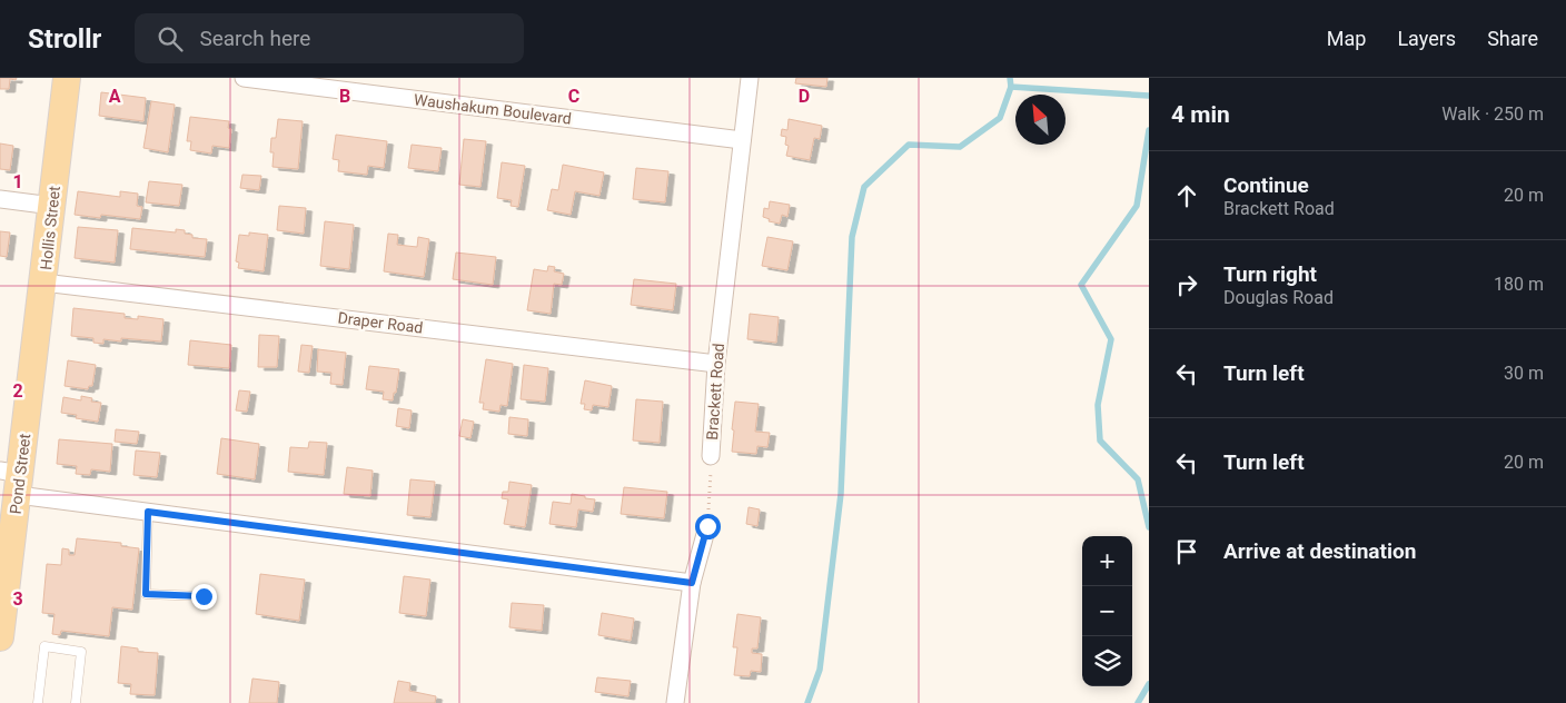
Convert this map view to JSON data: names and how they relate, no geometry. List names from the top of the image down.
{
  "streets": {
    "main road": ["Hollis Street", "Pond Street"],
    "street": ["Waushakum Boulevard", "Draper Road", "Brackett Road"]
  },
  "crossings": [
    ["Waushakum Boulevard", "Brackett Road"],
    ["Hollis Street", "Draper Road"],
    ["Hollis Street", "Pond Street"],
    ["Draper Road", "Brackett Road"]
  ],
  "north": "top left",
  "page": {
    "header": "Strollr",
    "search": "Search here",
    "nav": ["Map", "Layers", "Share"],
    "heading": ["4 min", "Walk · 250 m"],
    "list": [
      ["Continue", "Brackett Road", "20 m"],
      ["Turn right", "Douglas Road", "180 m"],
      ["Turn left", "30 m"],
      ["Turn left", "20 m"],
      "Arrive at destination"
    ],
    "map_buttons": ["+", "−"]
  },
  "grid": {
    "columns": [
      "A",
      "B",
      "C",
      "D"
    ],
    "rows": ["1", "2", "3"]
  }
}
